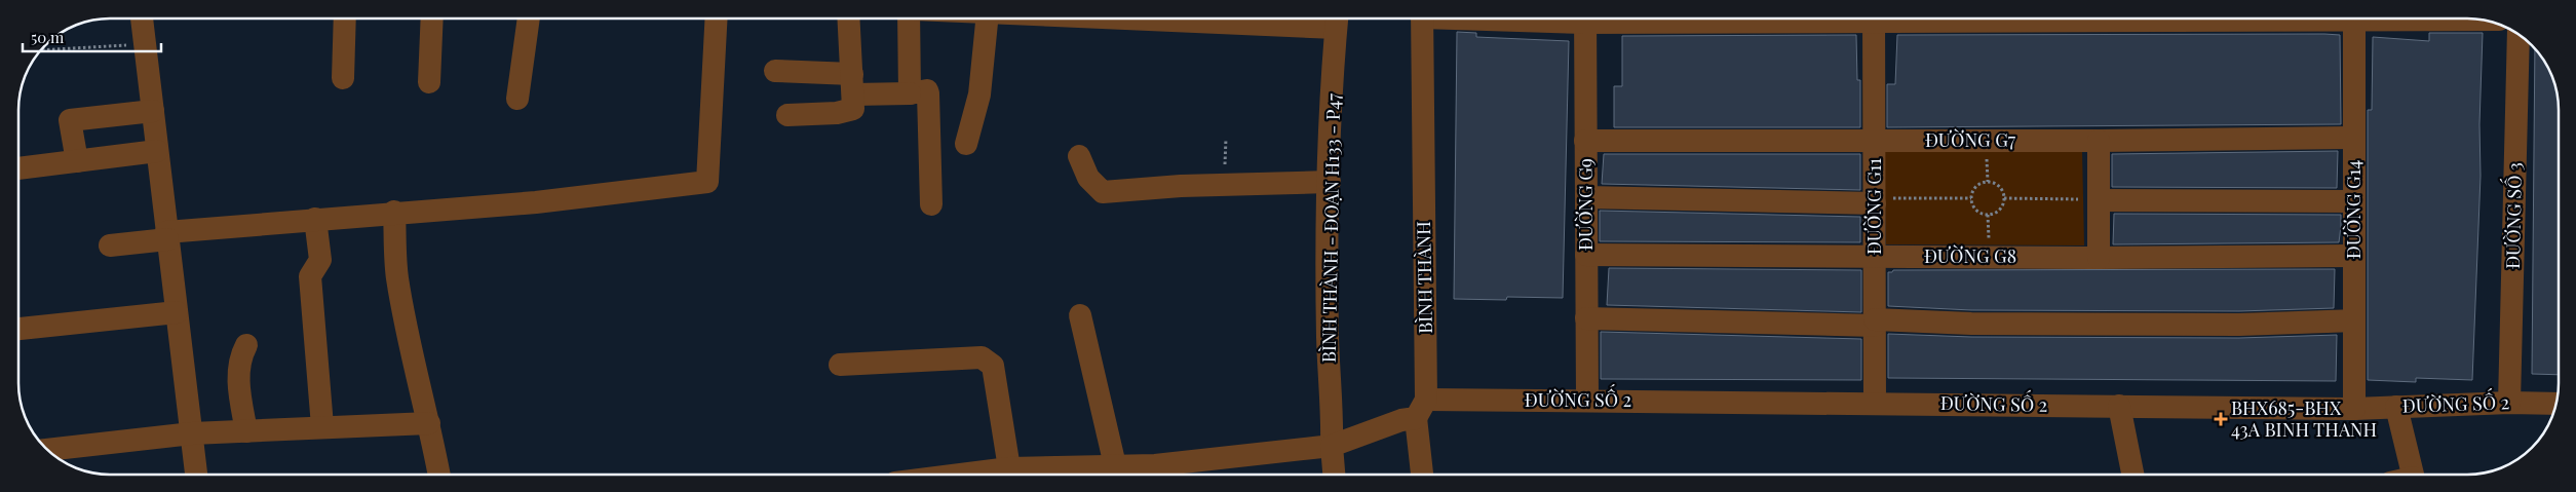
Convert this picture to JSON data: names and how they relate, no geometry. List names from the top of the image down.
{
  "streets": {
    "street": [
      "ĐƯỜNG G7",
      "ĐƯỜNG G9",
      "ĐƯỜNG G11",
      "ĐƯỜNG G14",
      "ĐƯỜNG SỐ 3",
      "BÌNH THÀNH - ĐOẠN H133 - P47",
      "ĐƯỜNG G8",
      "BÌNH THÀNH",
      "ĐƯỜNG SỐ 2"
    ]
  },
  "crossings": [
    ["ĐƯỜNG G7", "ĐƯỜNG G9"],
    ["ĐƯỜNG G7", "ĐƯỜNG G11"],
    ["ĐƯỜNG G7", "ĐƯỜNG G14"],
    ["ĐƯỜNG G9", "ĐƯỜNG G8"],
    ["ĐƯỜNG G9", "ĐƯỜNG SỐ 2"],
    ["ĐƯỜNG G11", "ĐƯỜNG G8"],
    ["ĐƯỜNG G11", "ĐƯỜNG SỐ 2"],
    ["ĐƯỜNG G14", "ĐƯỜNG G8"],
    ["ĐƯỜNG G14", "ĐƯỜNG SỐ 2"],
    ["ĐƯỜNG SỐ 3", "ĐƯỜNG SỐ 2"],
    ["BÌNH THÀNH", "ĐƯỜNG SỐ 2"]
  ],
  "places": {
    "health": ["BHX685-BHX 43A BINH THANH"]
  },
  "scale_bar": "50 m"
}
